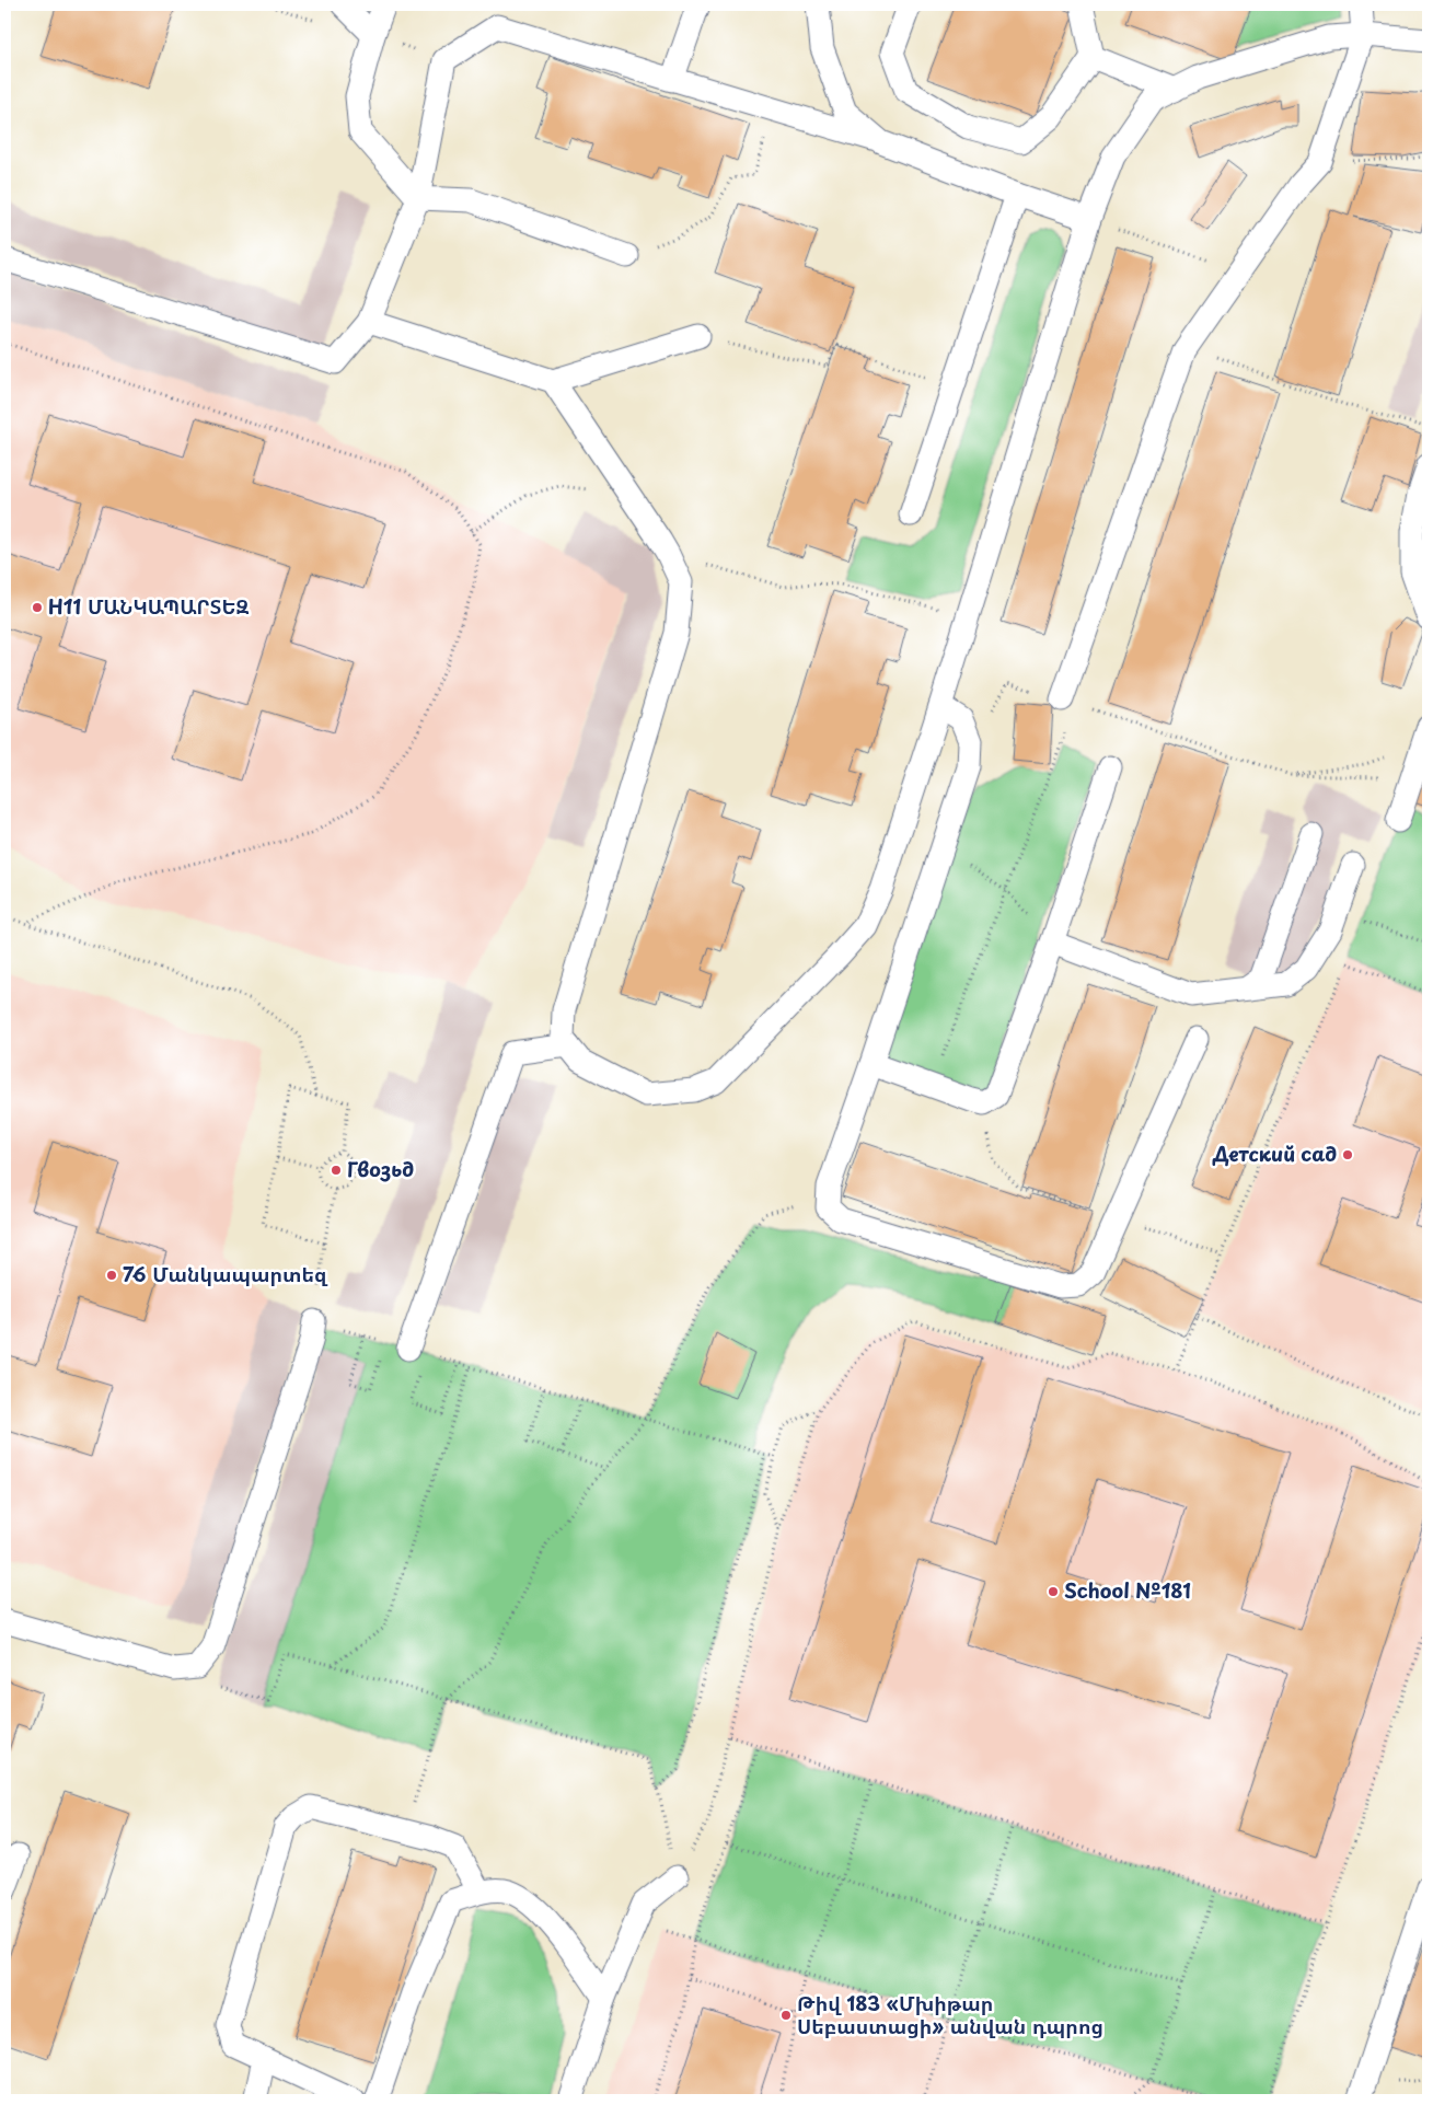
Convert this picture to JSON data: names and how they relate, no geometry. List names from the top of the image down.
{
  "places": [
    "H11 ՄԱՆԿԱՊԱՐՏԵԶ",
    "Детский сад",
    "Гвозьд",
    "76 Մանկապարտեզ",
    "School №181",
    "Թիվ 183 «Մխիթար Սեբաստացի» անվան դպրոց"
  ]
}
